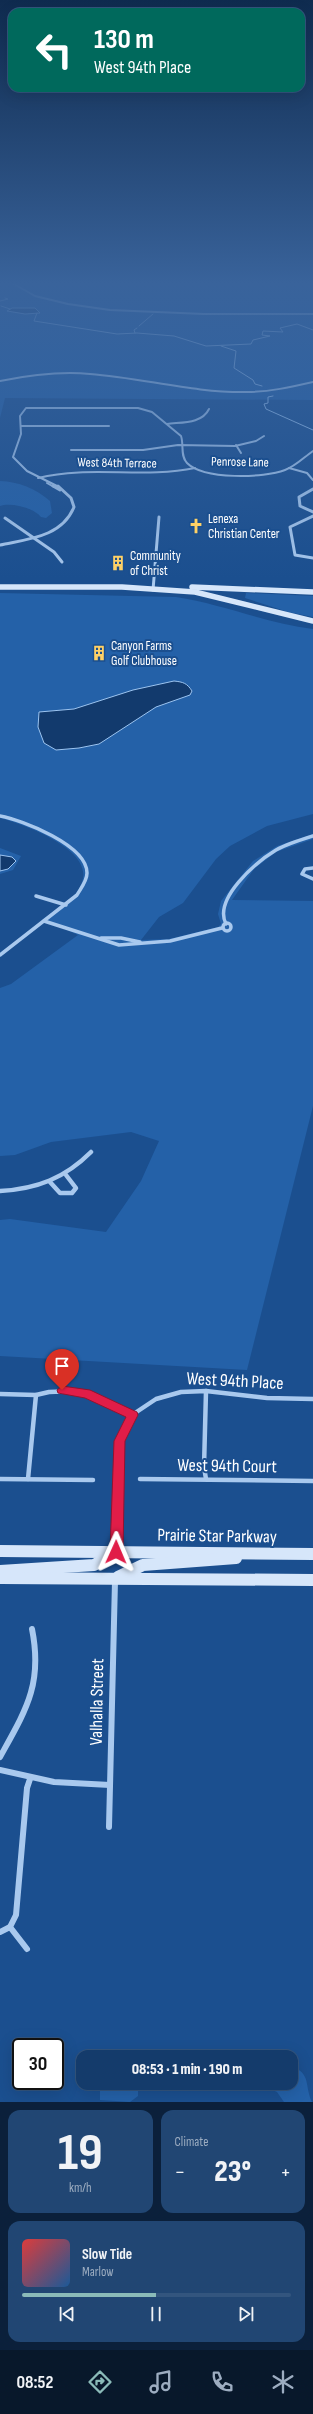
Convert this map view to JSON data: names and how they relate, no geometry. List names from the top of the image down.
{
  "streets": {
    "main road": ["Prairie Star Parkway"],
    "street": [
      "Penrose Lane",
      "West 84th Terrace",
      "West 94th Place",
      "West 94th Court",
      "Valhalla Street"
    ]
  },
  "crossings": [
    ["Penrose Lane", "West 84th Terrace"]
  ],
  "places": {
    "church": ["Lenexa Christian Center"],
    "building": ["Community of Christ", "Canyon Farms Golf Clubhouse"]
  },
  "page": {
    "turn": ["130 m", "West 94th Place"],
    "limit": "30",
    "trip": "08:53 · 1 min · 190 m",
    "tile": [
      ["19", "km/h"],
      "Climate"
    ],
    "heat": ["−", "23°", "+"],
    "song": ["Slow Tide", "Marlow"],
    "tabs": "08:52"
  }
}
